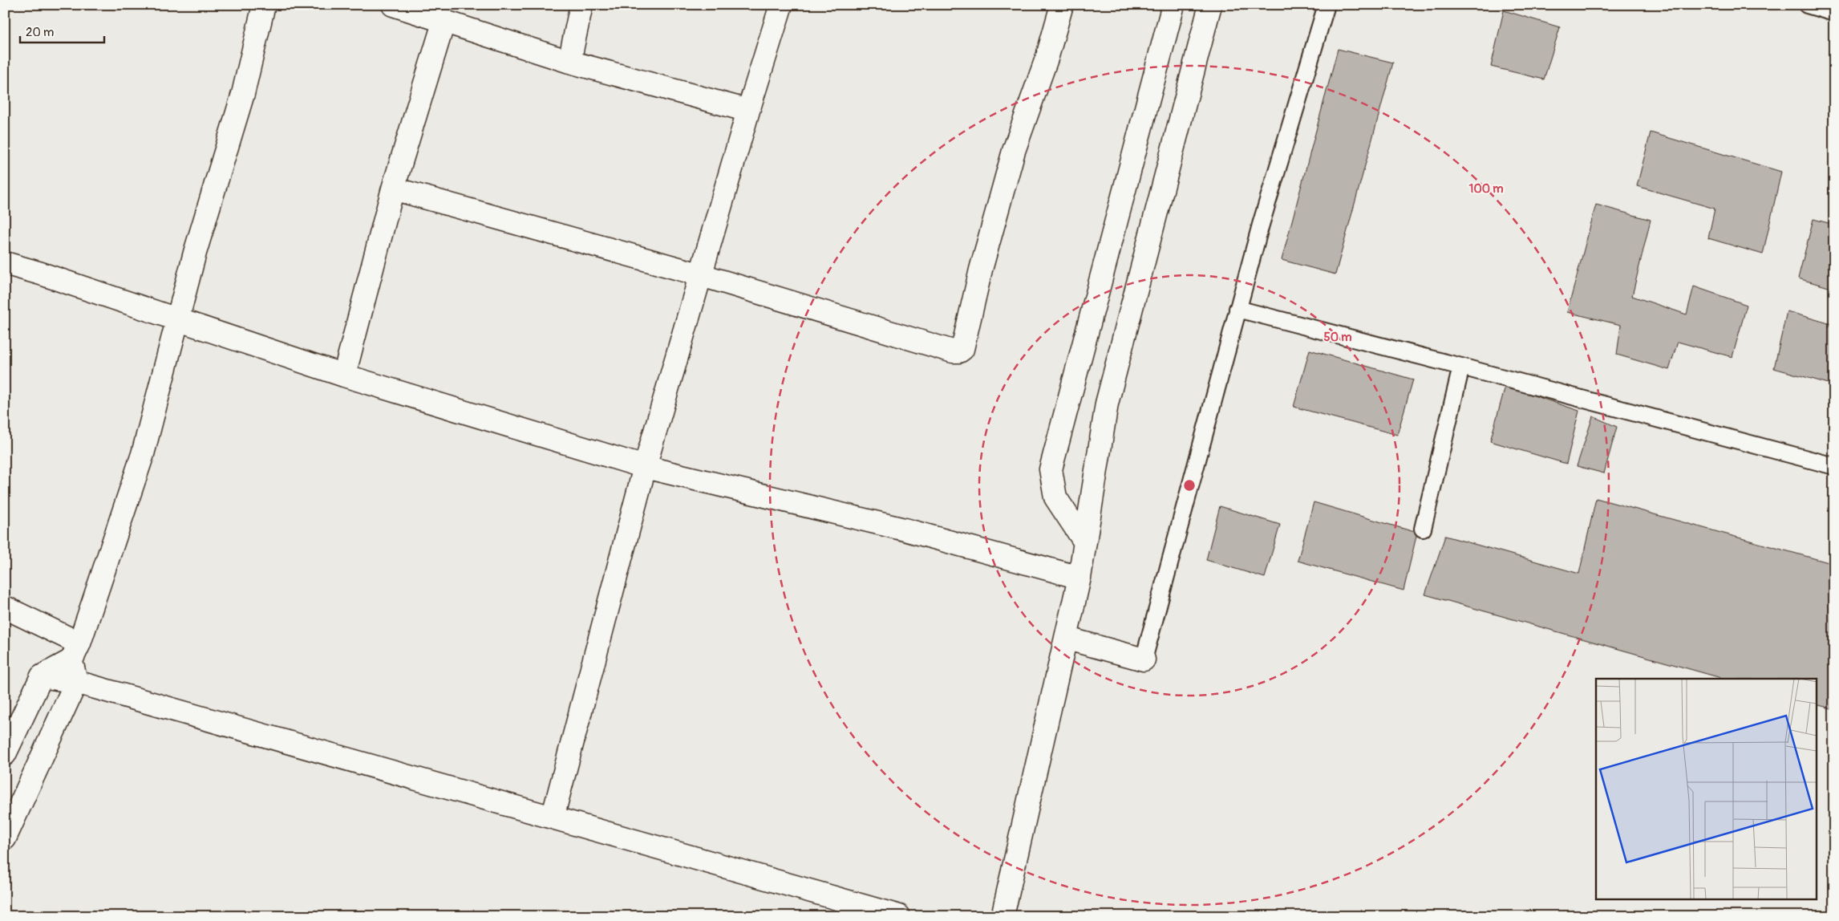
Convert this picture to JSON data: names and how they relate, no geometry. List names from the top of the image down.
{
  "scale_bar": "20 m",
  "rings": ["100 m", "50 m"]
}
